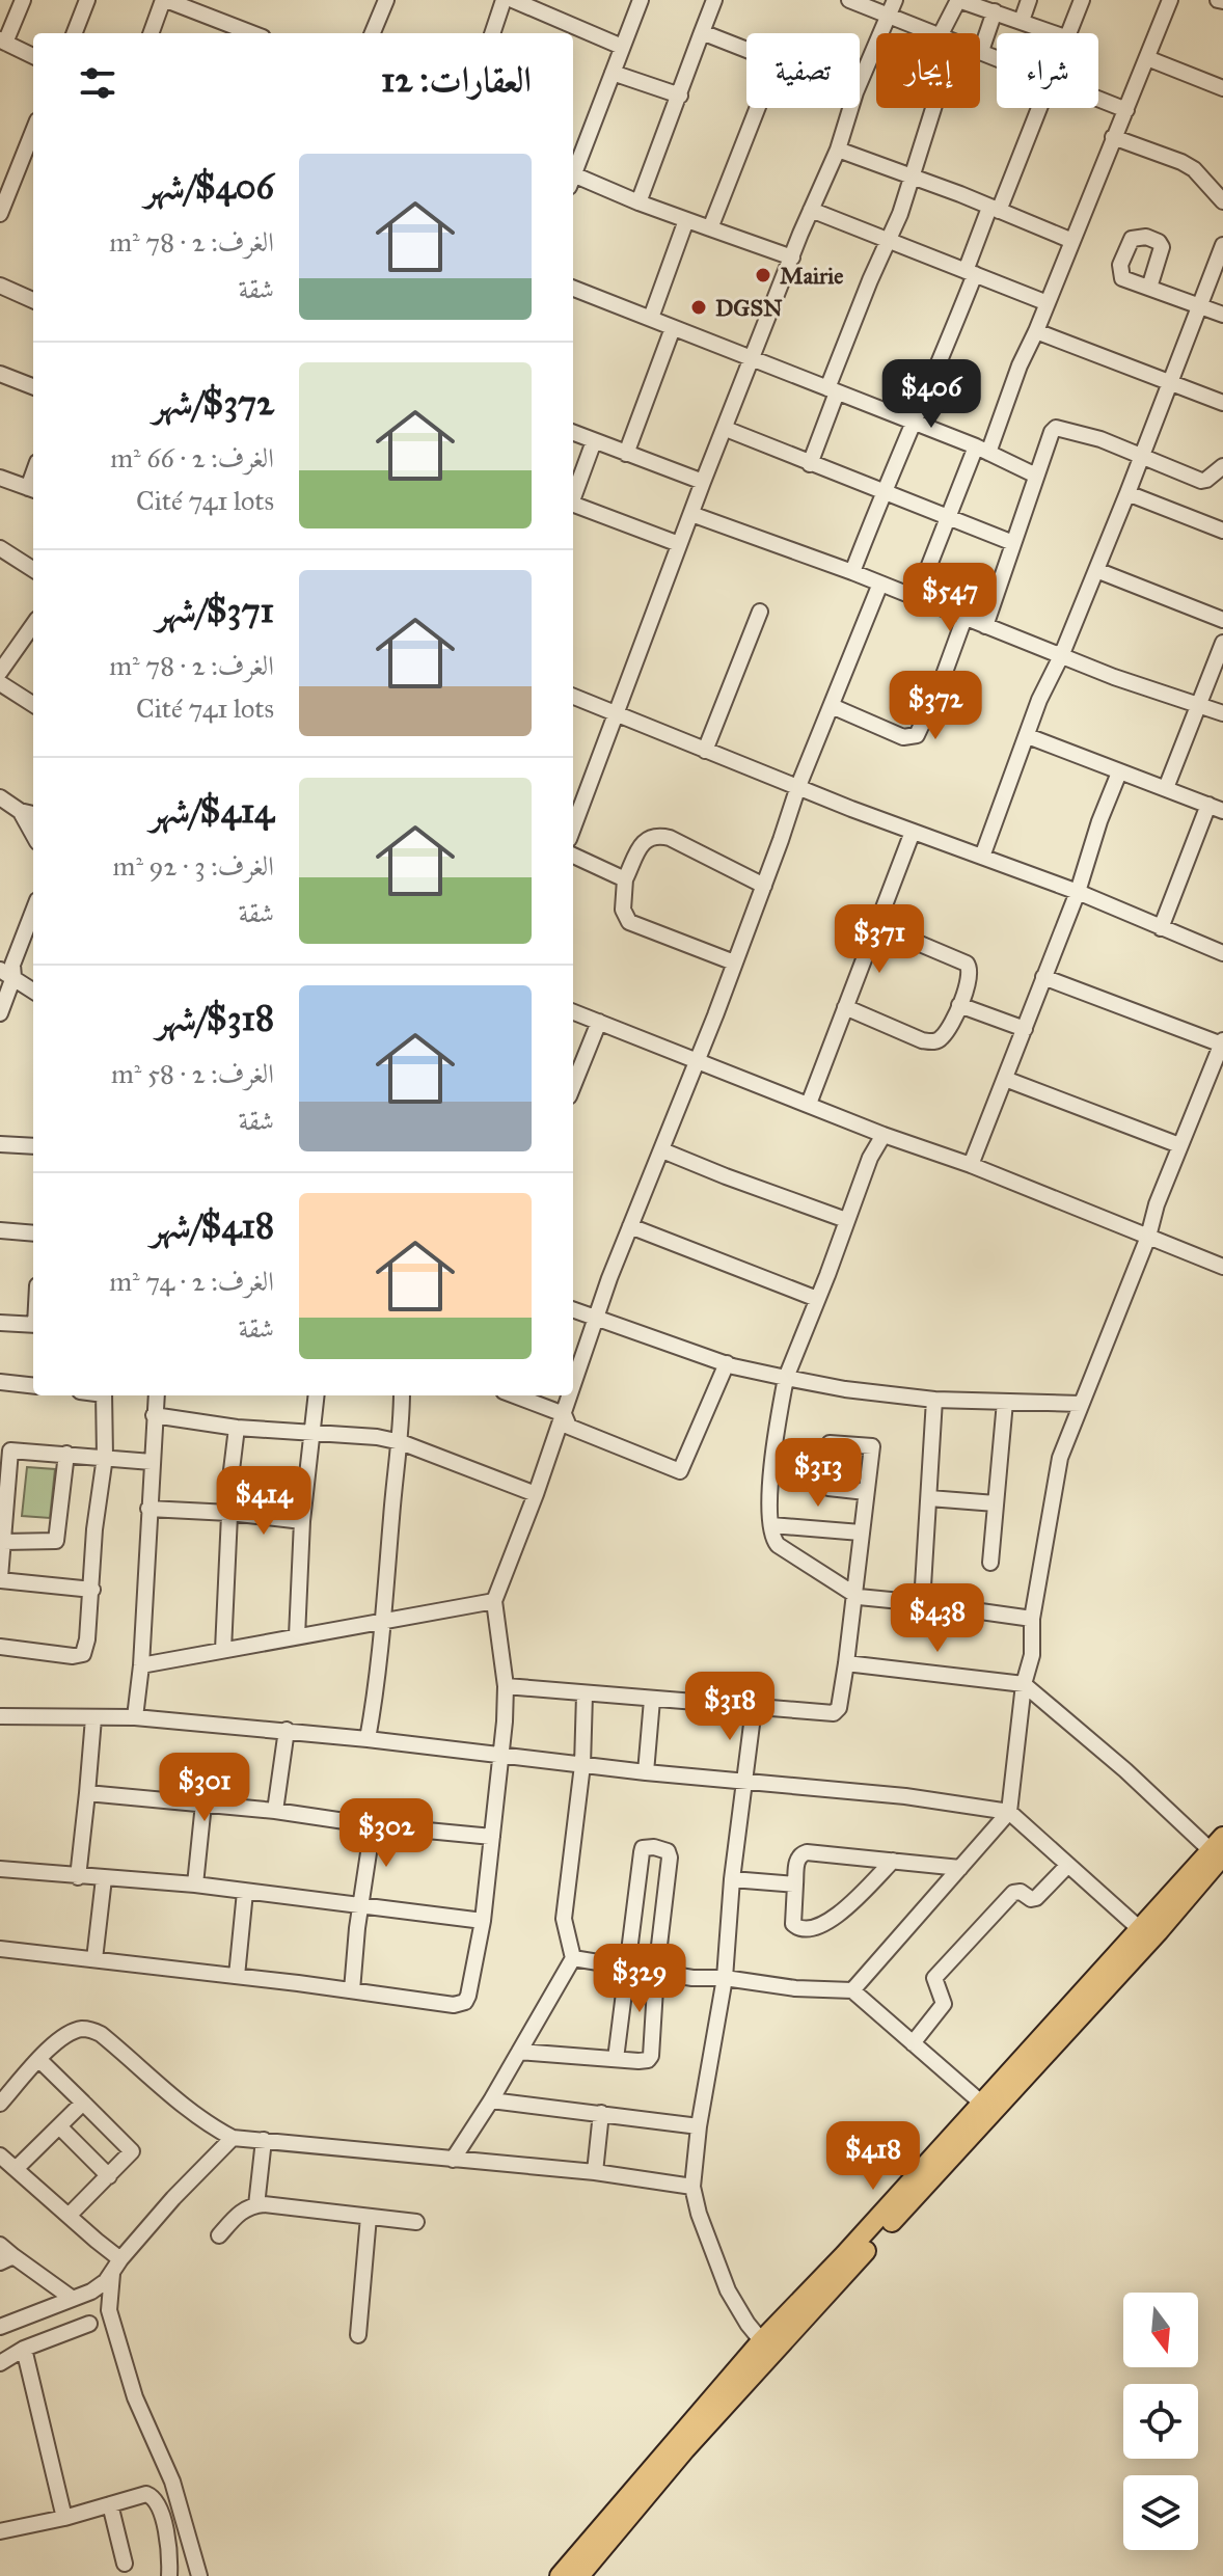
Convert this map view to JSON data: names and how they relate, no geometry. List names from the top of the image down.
{
  "places": ["Mairie", "DGSN"],
  "north": "bottom",
  "page": {
    "chip": ["شراء", "إيجار", "تصفية"],
    "heading": "العقارات: 12",
    "list": [
      {
        "name": "$406/شهر",
        "note": "الغرف: 2 · 78 m² · شقة"
      },
      {
        "name": "$372/شهر",
        "note": "الغرف: 2 · 66 m² · Cité 741 lots"
      },
      {
        "name": "$371/شهر",
        "note": "الغرف: 2 · 78 m² · Cité 741 lots"
      },
      {
        "name": "$414/شهر",
        "note": "الغرف: 3 · 92 m² · شقة"
      },
      {
        "name": "$318/شهر",
        "note": "الغرف: 2 · 58 m² · شقة"
      },
      {
        "name": "$418/شهر",
        "note": "الغرف: 2 · 74 m² · شقة"
      }
    ],
    "price": [
      "$406",
      "$547",
      "$372",
      "$371",
      "$313",
      "$414",
      "$438",
      "$318",
      "$301",
      "$302",
      "$329",
      "$418"
    ]
  }
}
